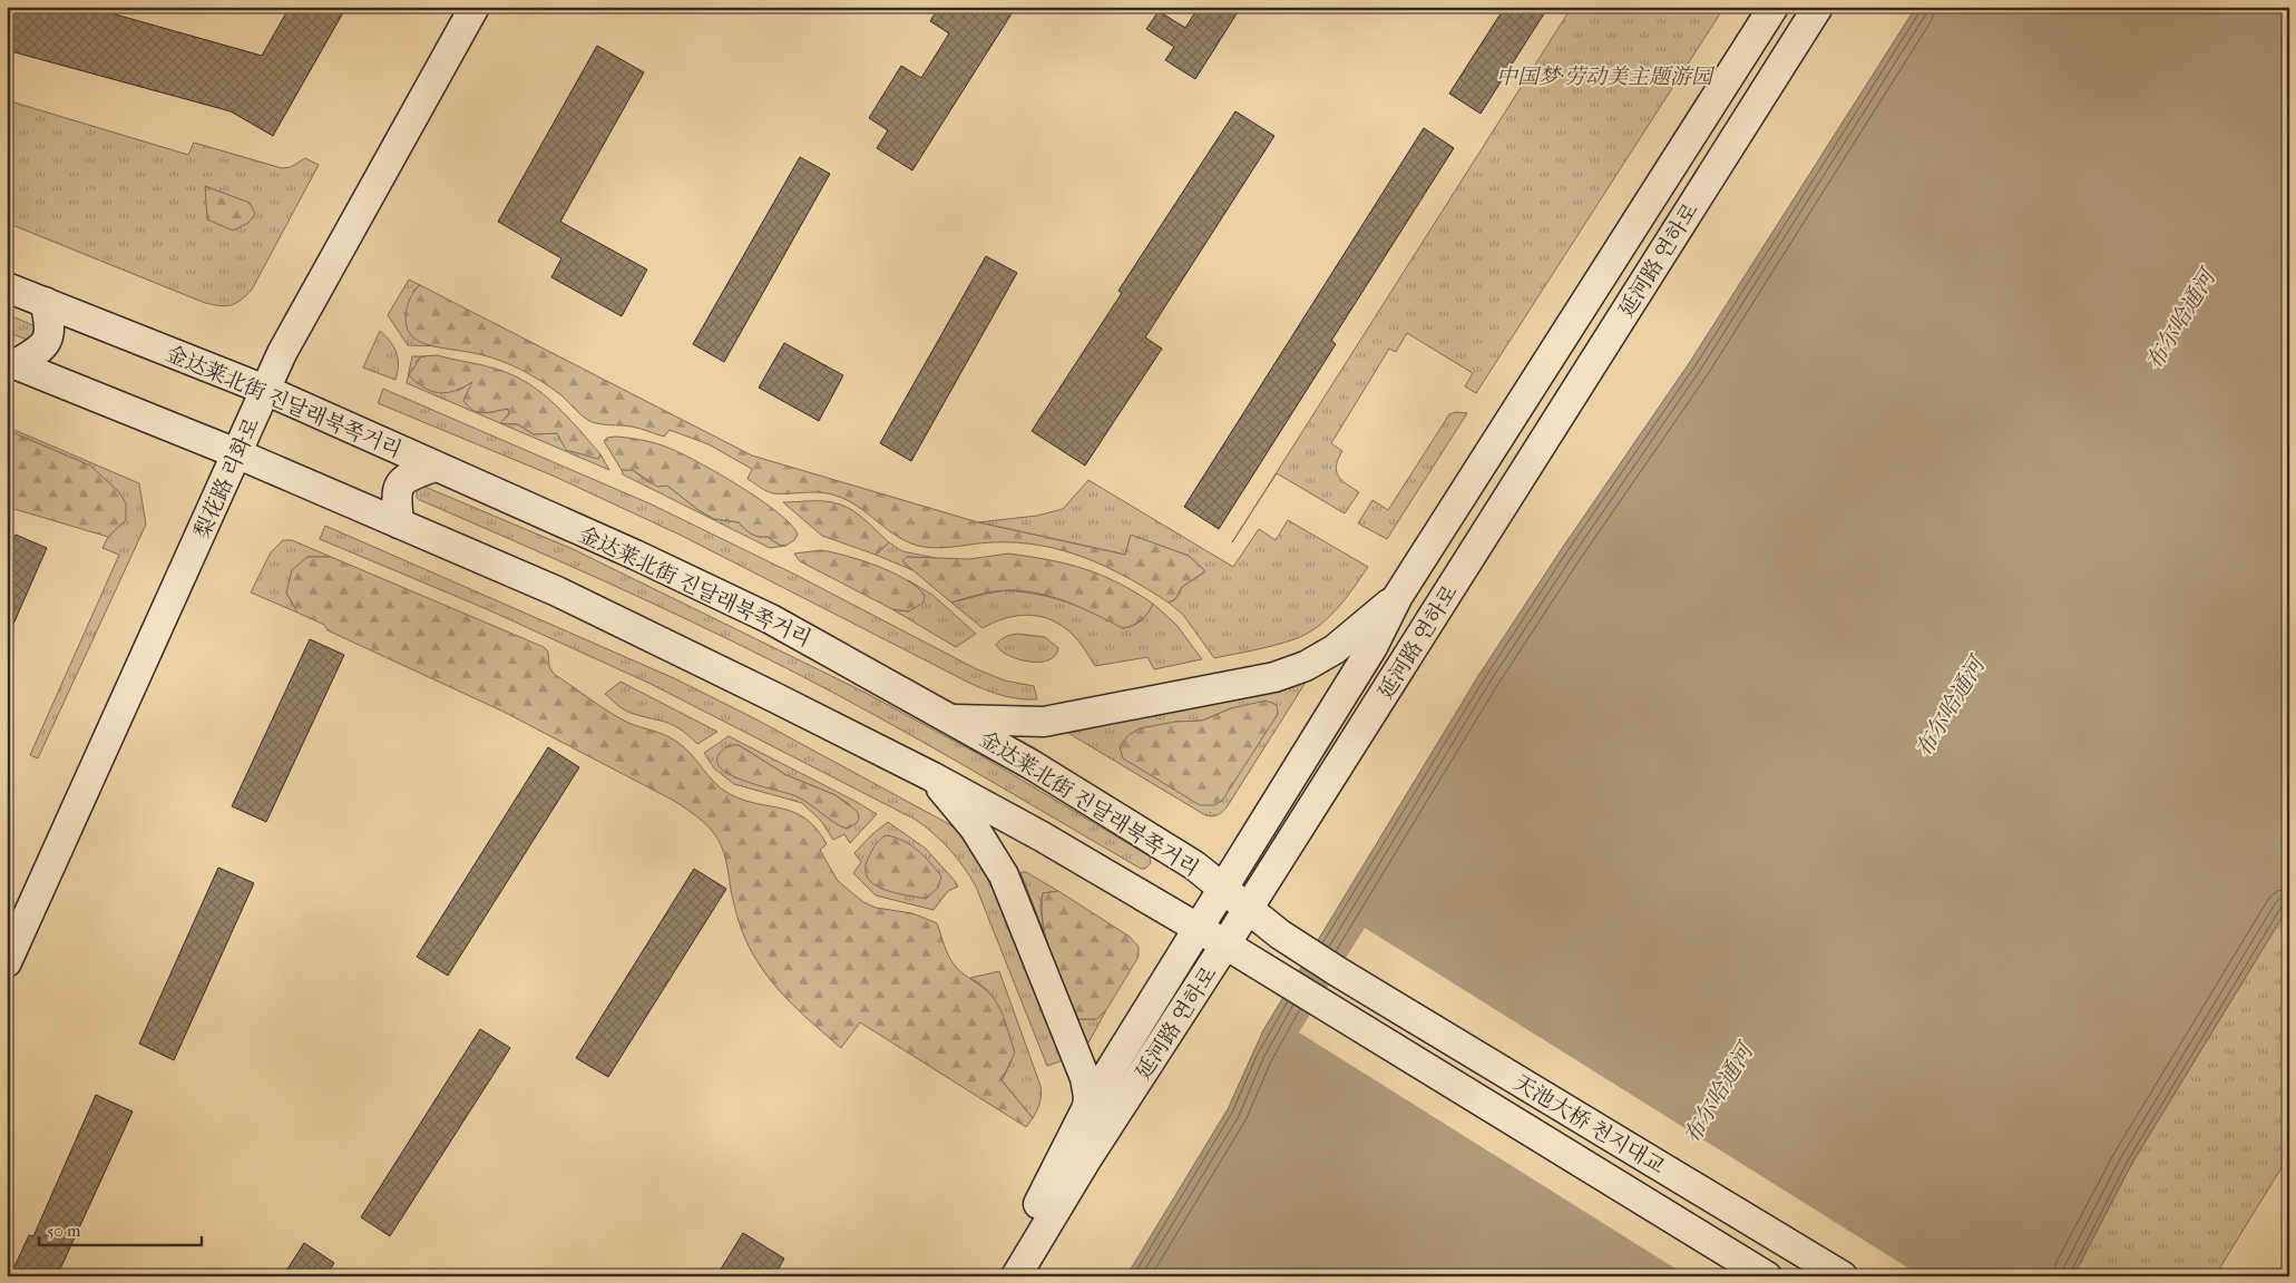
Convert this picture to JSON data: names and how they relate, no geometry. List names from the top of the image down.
{
  "streets": {
    "main road": [
      "延河路 연하로",
      "金达莱北街 진달래북쪽거리",
      "梨花路 리화로",
      "天池大桥 천지대교"
    ]
  },
  "crossings": [
    ["延河路 연하로", "金达莱北街 진달래북쪽거리"],
    ["延河路 연하로", "天池大桥 천지대교"],
    ["金达莱北街 진달래북쪽거리", "梨花路 리화로"],
    ["金达莱北街 진달래북쪽거리", "天池大桥 천지대교"]
  ],
  "water": ["布尔哈通河"],
  "parks": ["中国梦·劳动美主题游园"],
  "scale_bar": "50 m"
}
